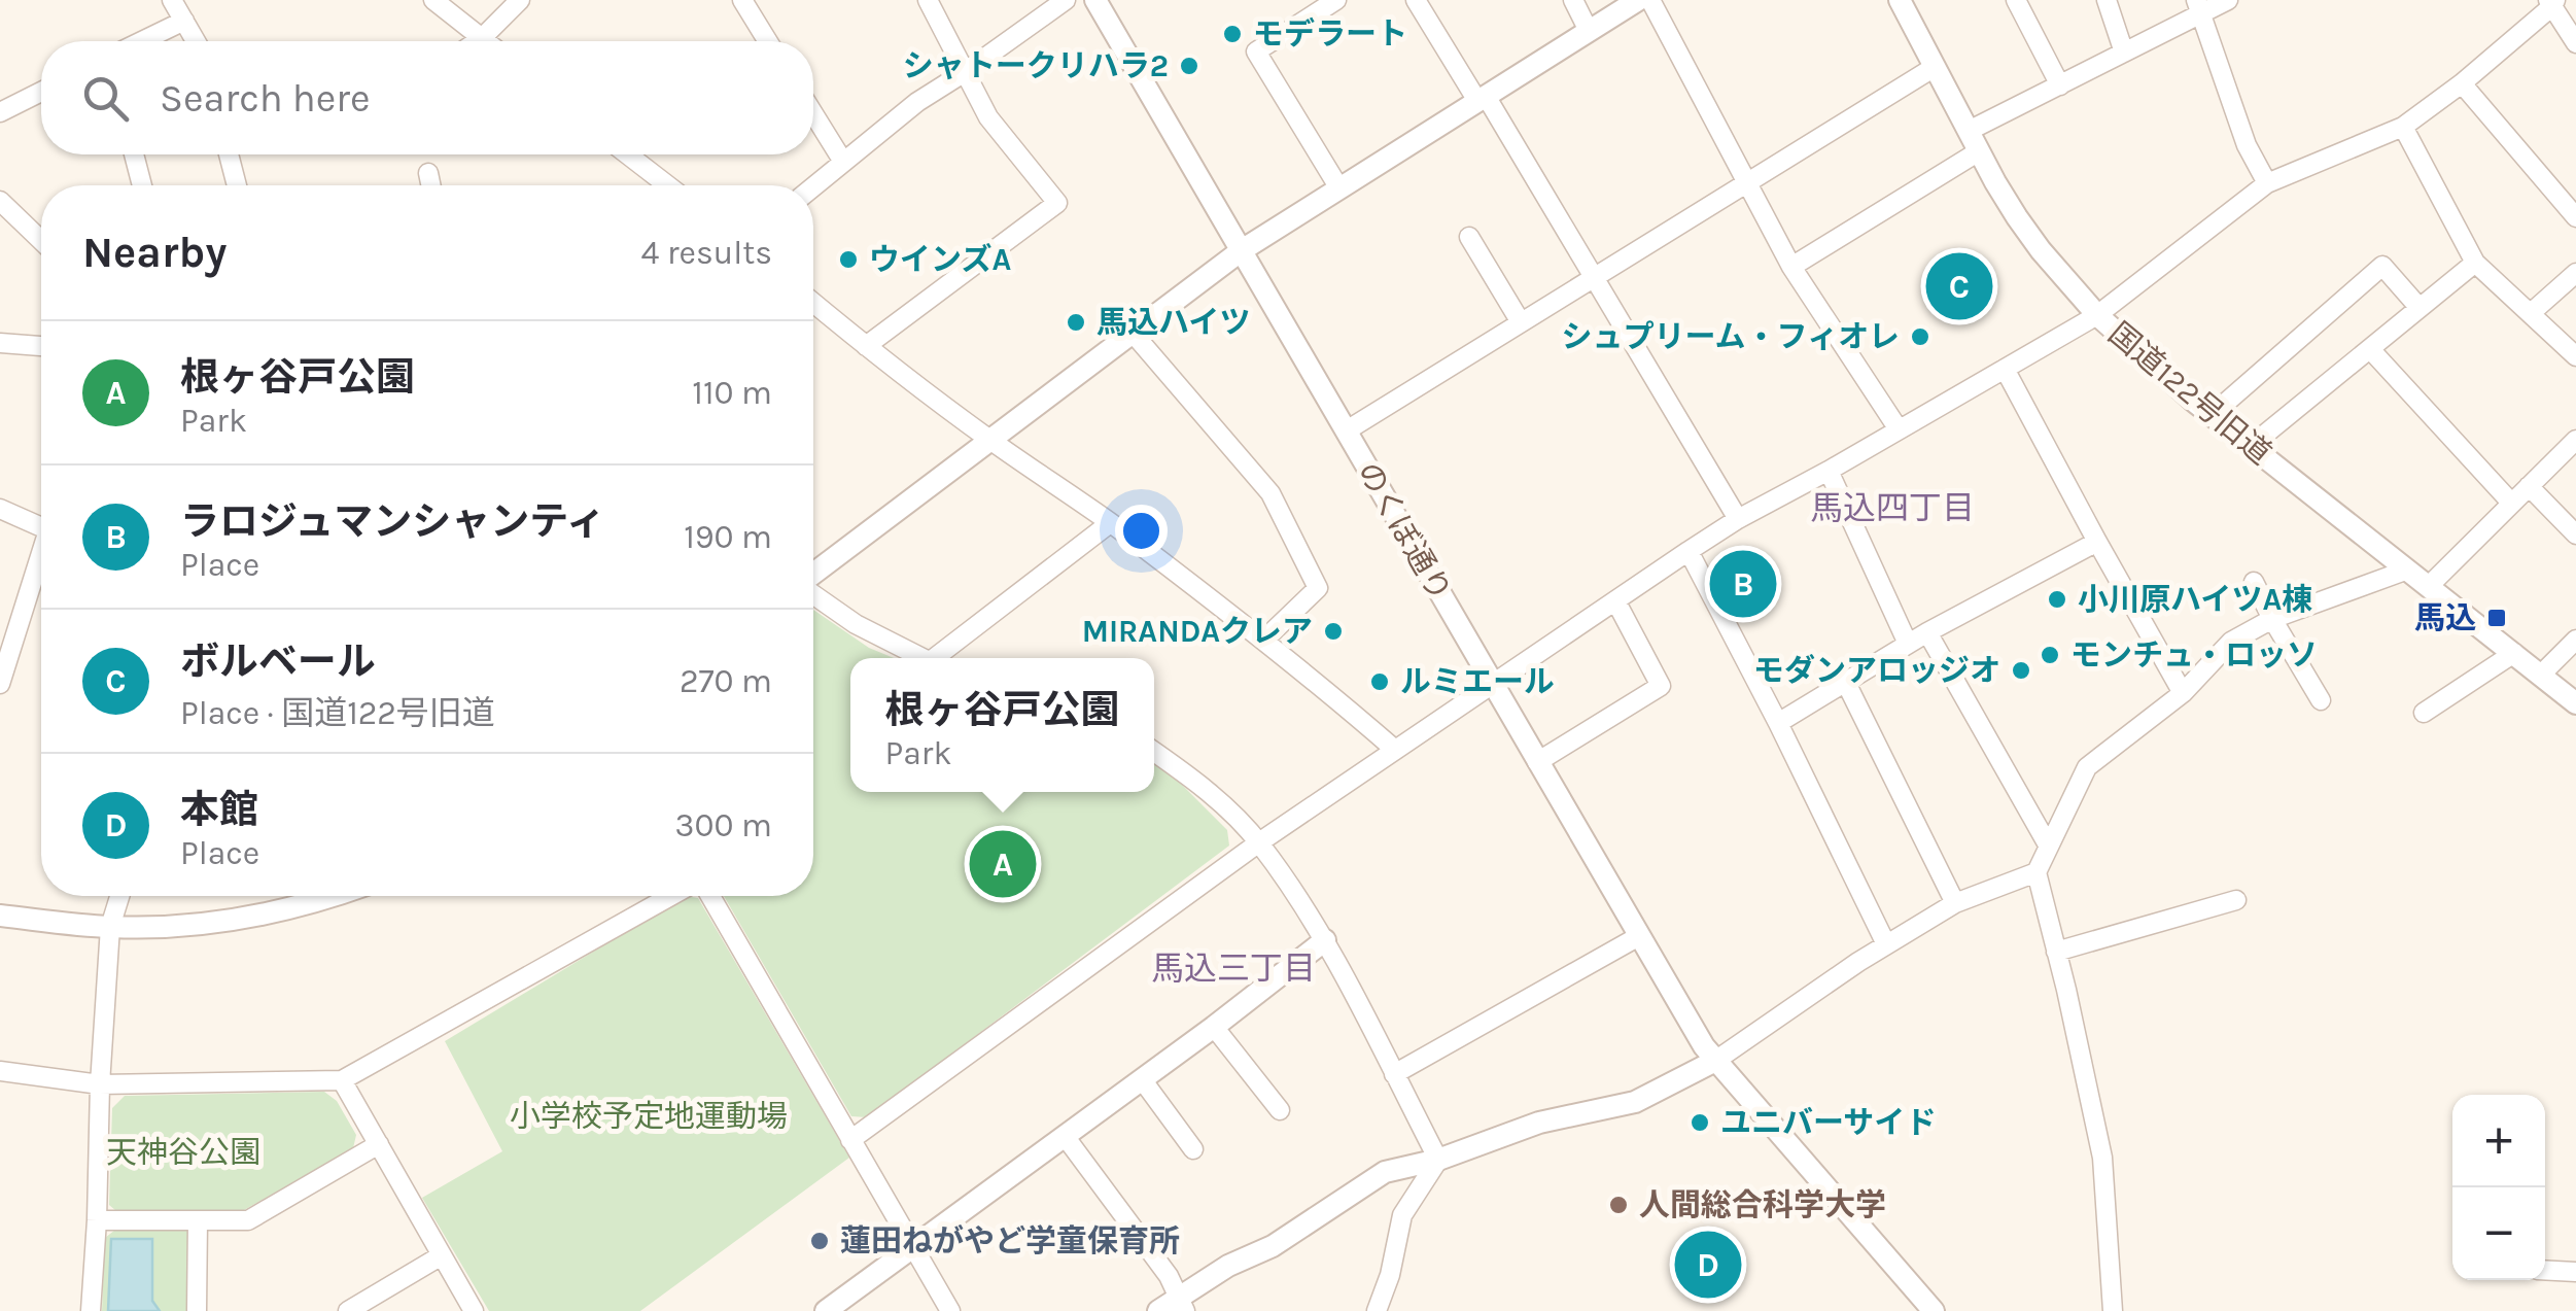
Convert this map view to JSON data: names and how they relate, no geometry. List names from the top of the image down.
{
  "streets": {
    "street": ["国道122号旧道", "のくぼ通り"]
  },
  "districts": ["馬込四丁目", "馬込三丁目"],
  "parks": ["小学校予定地運動場", "天神谷公園"],
  "places": {
    "other": [
      "モデラート",
      "シャトークリハラ2",
      "ウインズA",
      "馬込ハイツ",
      "シュプリーム・フィオレ",
      "小川原ハイツA棟",
      "MIRANDAクレア",
      "モンチュ・ロッソ",
      "モダンアロッジオ",
      "ルミエール",
      "ユニバーサイド",
      "人間総合科学大学",
      "蓮田ねがやど学童保育所"
    ],
    "transit": ["馬込"]
  },
  "page": {
    "search": "Search here",
    "heading": ["Nearby", "4 results"],
    "pins": [
      "C",
      "B",
      "A",
      "D"
    ],
    "list": [
      {
        "mark": "A",
        "name": "根ヶ谷戸公園",
        "note": "Park",
        "value": "110 m"
      },
      {
        "mark": "B",
        "name": "ラロジュマンシャンティ",
        "note": "Place",
        "value": "190 m"
      },
      {
        "mark": "C",
        "name": "ボルベール",
        "note": "Place · 国道122号旧道",
        "value": "270 m"
      },
      {
        "mark": "D",
        "name": "本館",
        "note": "Place",
        "value": "300 m"
      }
    ],
    "popup": ["根ヶ谷戸公園", "Park"],
    "map_buttons": ["+", "−"]
  }
}
